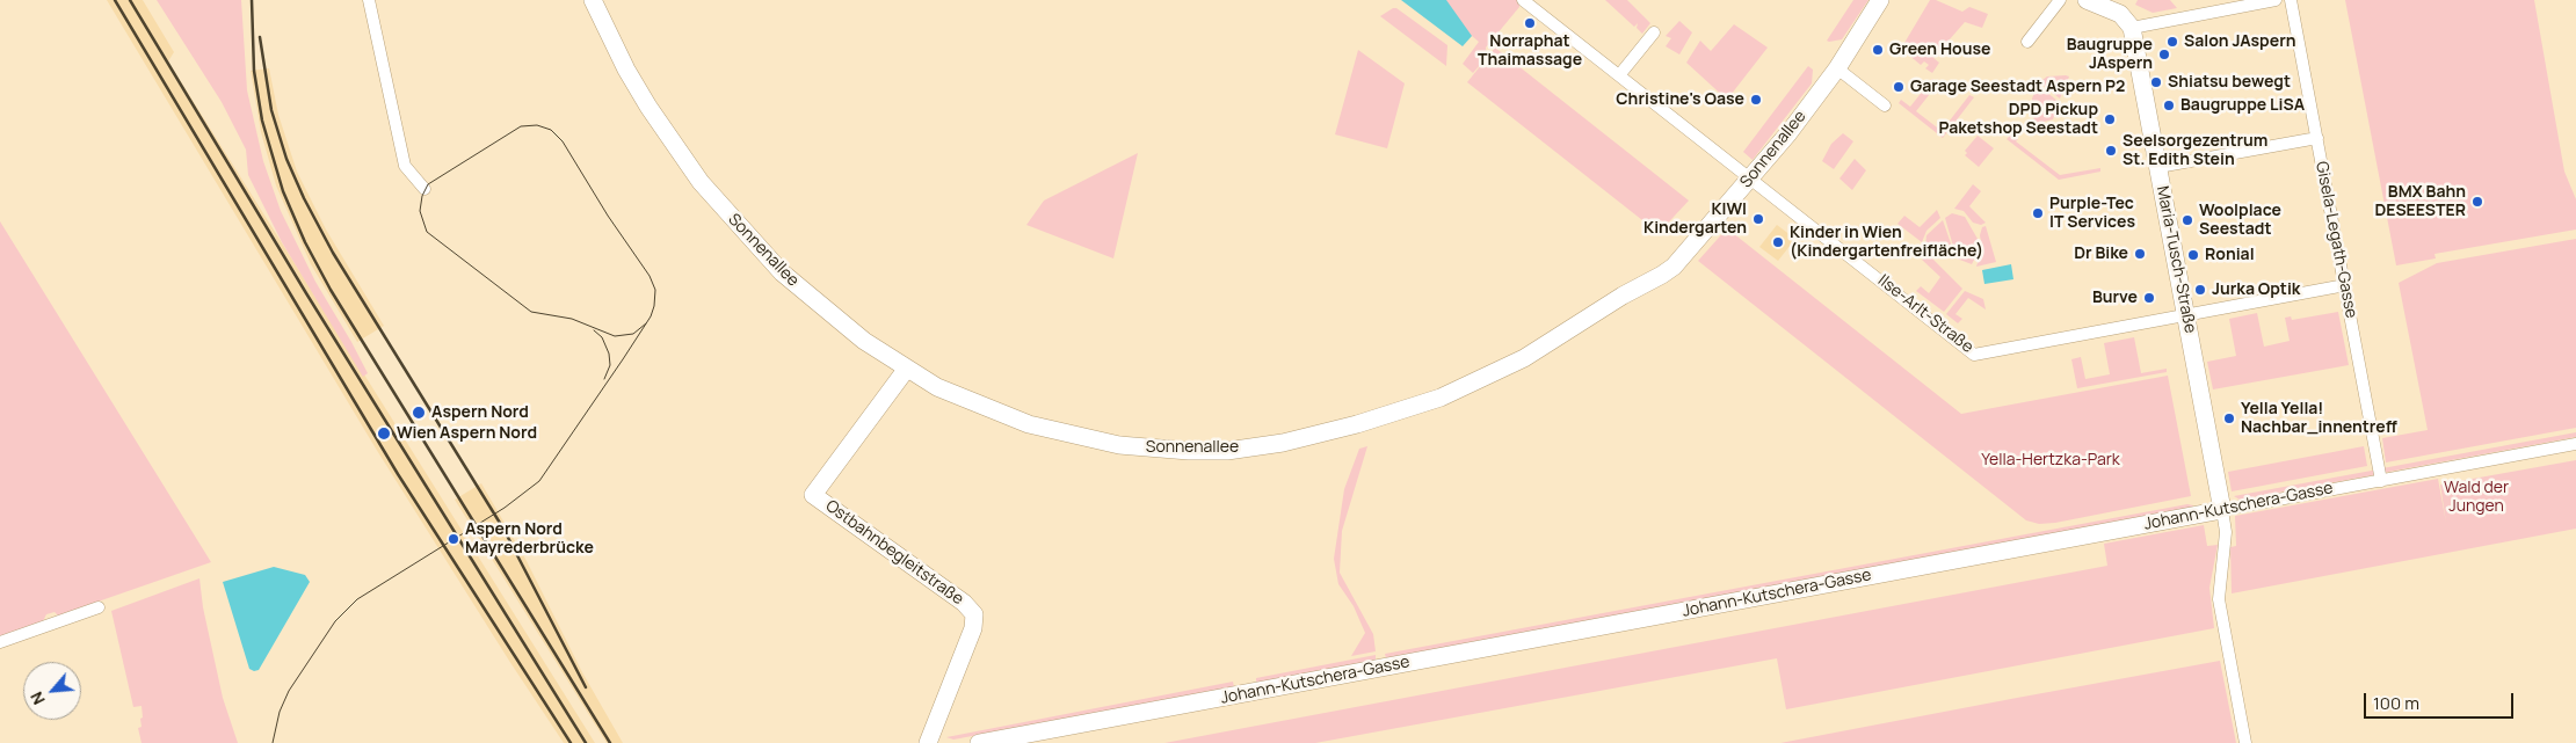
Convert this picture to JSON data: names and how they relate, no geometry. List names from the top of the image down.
{
  "streets": {
    "street": [
      "Sonnenallee",
      "Gisela-Legath-Gasse",
      "Maria-Tusch-Straße",
      "Ilse-Arlt-Straße",
      "Johann-Kutschera-Gasse",
      "Ostbahnbegleitstraße"
    ]
  },
  "crossings": [
    ["Sonnenallee", "Ilse-Arlt-Straße"],
    ["Sonnenallee", "Ostbahnbegleitstraße"],
    ["Gisela-Legath-Gasse", "Ilse-Arlt-Straße"],
    ["Gisela-Legath-Gasse", "Johann-Kutschera-Gasse"],
    ["Maria-Tusch-Straße", "Ilse-Arlt-Straße"],
    ["Maria-Tusch-Straße", "Johann-Kutschera-Gasse"]
  ],
  "parks": ["Yella-Hertzka-Park", "Wald der Jungen"],
  "places": [
    "Norraphat Thaimassage",
    "Salon JAspern",
    "Green House",
    "Baugruppe JAspern",
    "Shiatsu bewegt",
    "Garage Seestadt Aspern P2",
    "Christine's Oase",
    "Baugruppe LiSA",
    "DPD Pickup Paketshop Seestadt",
    "Seelsorgezentrum St. Edith Stein",
    "BMX Bahn DESEESTER",
    "Purple-Tec IT Services",
    "KIWI Kindergarten",
    "Woolplace Seestadt",
    "Kinder in Wien (Kindergartenfreifläche)",
    "Dr Bike",
    "Ronial",
    "Jurka Optik",
    "Burve",
    "Aspern Nord",
    "Yella Yella! Nachbar_innentreff",
    "Wien Aspern Nord",
    "Aspern Nord Mayrederbrücke"
  ],
  "scale_bar": "100 m",
  "north": "bottom left"
}
